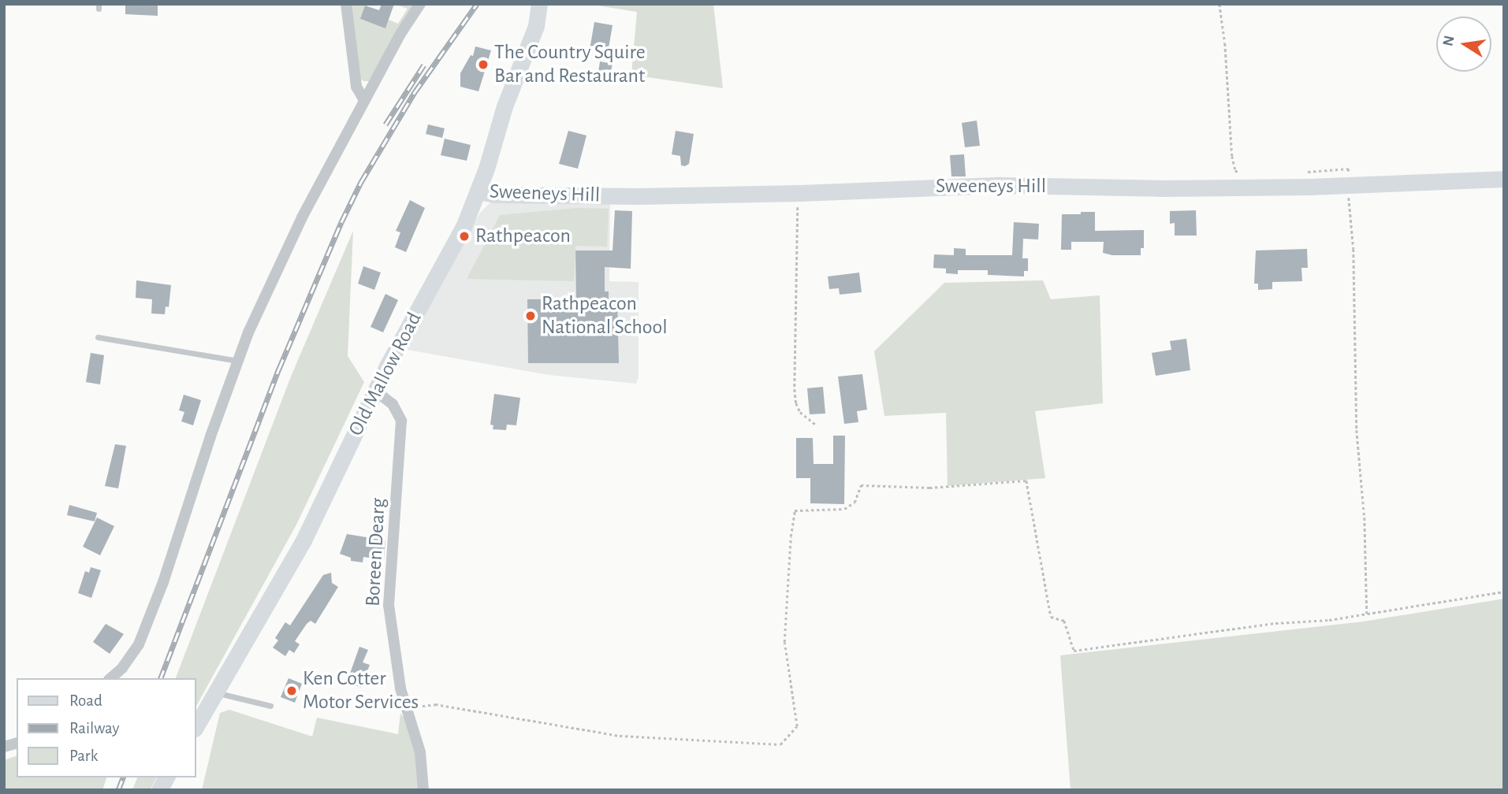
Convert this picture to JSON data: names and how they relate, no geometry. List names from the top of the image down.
{
  "streets": {
    "street": ["Sweeneys Hill", "Old Mallow Road", "Boreen Dearg"]
  },
  "crossings": [
    ["Sweeneys Hill", "Old Mallow Road"],
    ["Old Mallow Road", "Boreen Dearg"]
  ],
  "places": [
    "The Country Squire Bar and Restaurant",
    "Rathpeacon",
    "Rathpeacon National School",
    "Ken Cotter Motor Services"
  ],
  "legend": ["Road", "Railway", "Park"],
  "north": "left"
}
